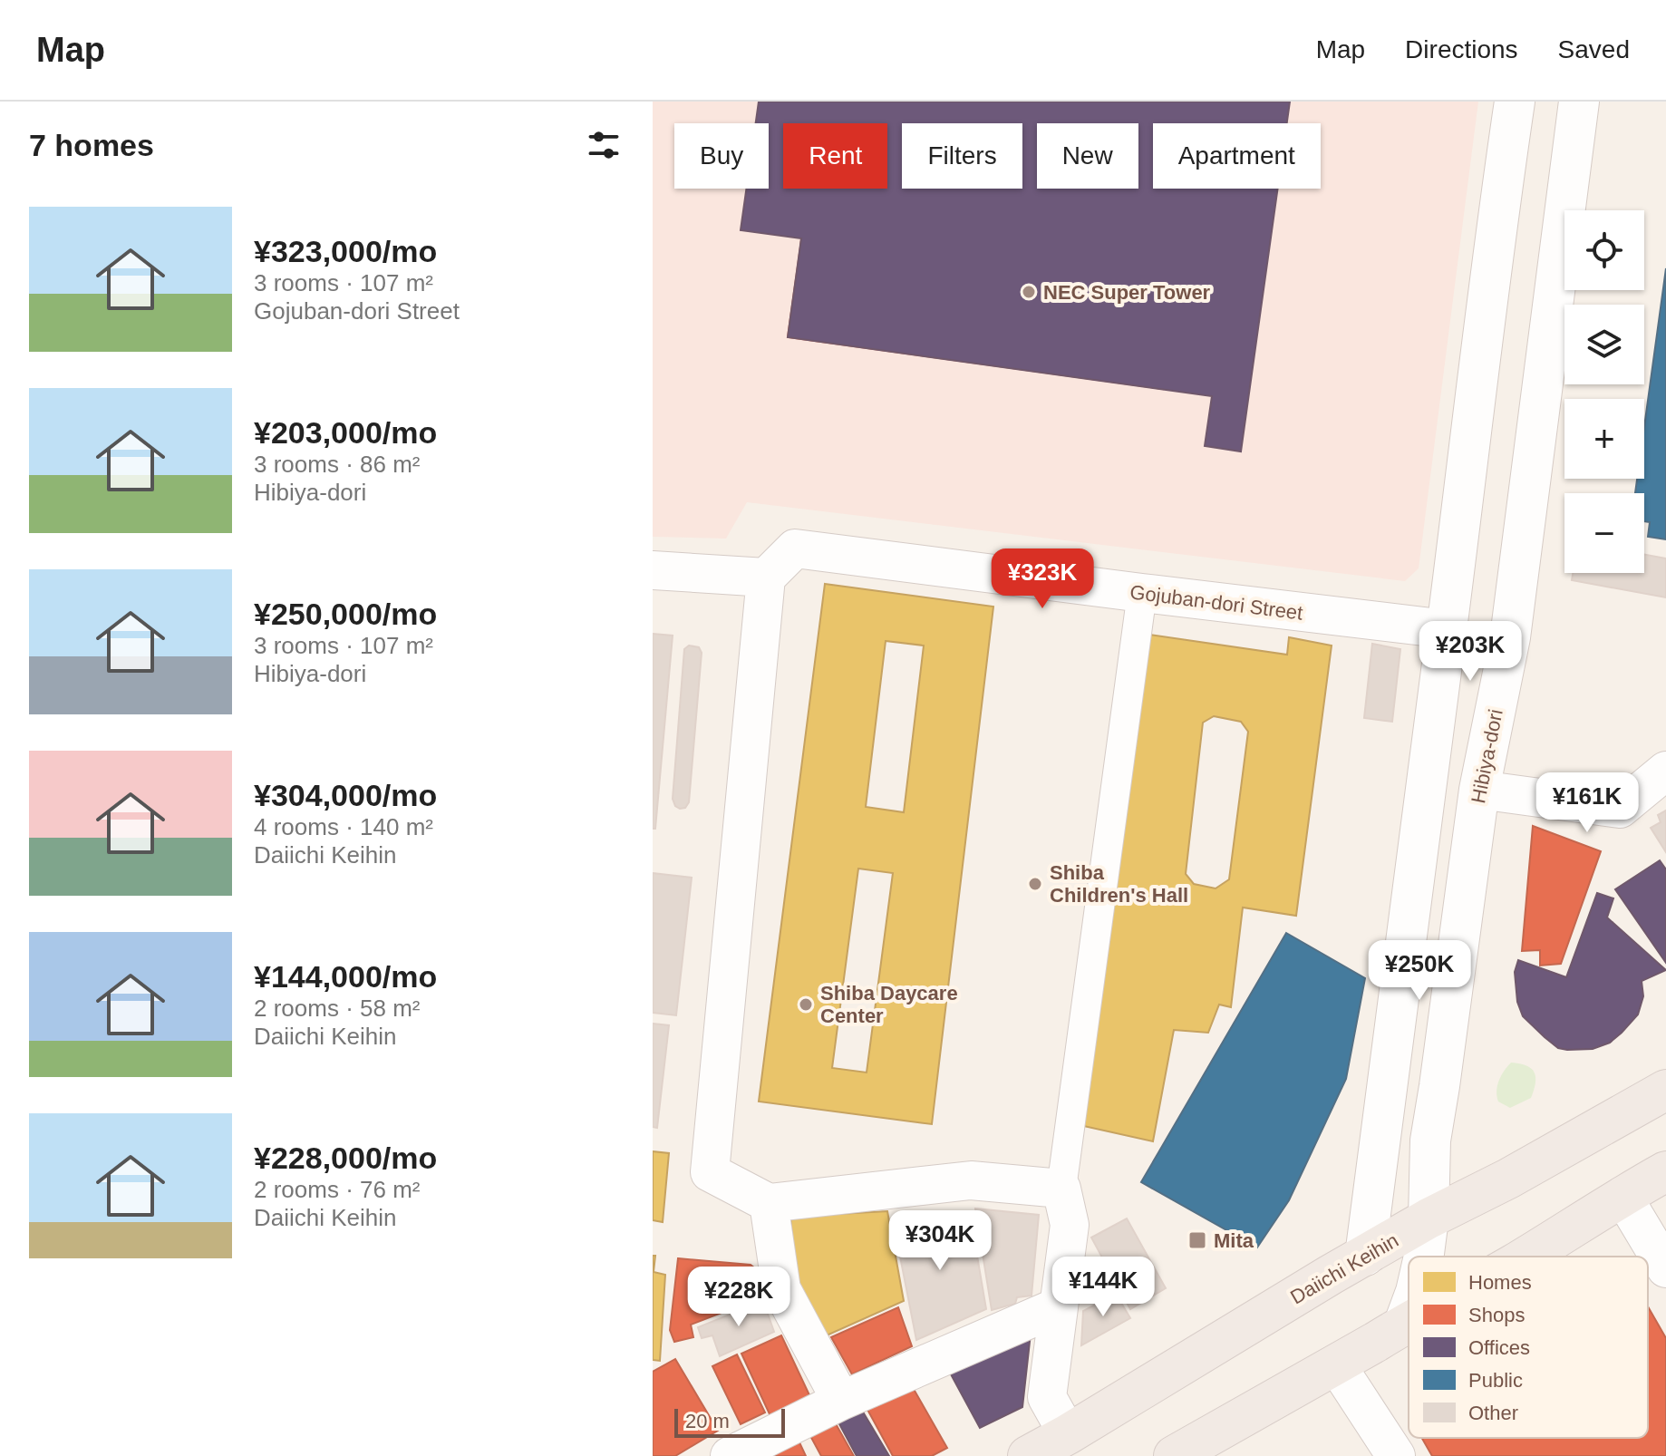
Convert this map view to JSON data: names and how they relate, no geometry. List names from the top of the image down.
{
  "streets": {
    "highway": ["Daiichi Keihin"],
    "main road": ["Hibiya-dori"],
    "street": ["Gojuban-dori Street"]
  },
  "crossings": [
    ["Hibiya-dori", "Daiichi Keihin"]
  ],
  "places": {
    "other": ["NEC Super Tower", "Shiba Children's Hall", "Shiba Daycare Center"],
    "transit": ["Mita"]
  },
  "legend": [
    "Homes",
    "Shops",
    "Offices",
    "Public",
    "Other"
  ],
  "scale_bar": "20 m",
  "page": {
    "header": "Map",
    "nav": ["Map", "Directions", "Saved"],
    "heading": "7 homes",
    "chip": [
      "Buy",
      "Rent",
      "Filters",
      "New",
      "Apartment"
    ],
    "list": [
      {
        "name": "¥323,000/mo",
        "note": "3 rooms · 107 m² · Gojuban-dori Street"
      },
      {
        "name": "¥203,000/mo",
        "note": "3 rooms · 86 m² · Hibiya-dori"
      },
      {
        "name": "¥250,000/mo",
        "note": "3 rooms · 107 m² · Hibiya-dori"
      },
      {
        "name": "¥304,000/mo",
        "note": "4 rooms · 140 m² · Daiichi Keihin"
      },
      {
        "name": "¥144,000/mo",
        "note": "2 rooms · 58 m² · Daiichi Keihin"
      },
      {
        "name": "¥228,000/mo",
        "note": "2 rooms · 76 m² · Daiichi Keihin"
      }
    ],
    "map_buttons": ["+", "−"],
    "price": [
      "¥323K",
      "¥203K",
      "¥161K",
      "¥250K",
      "¥304K",
      "¥144K",
      "¥228K"
    ],
    "scale": "20 m"
  }
}
